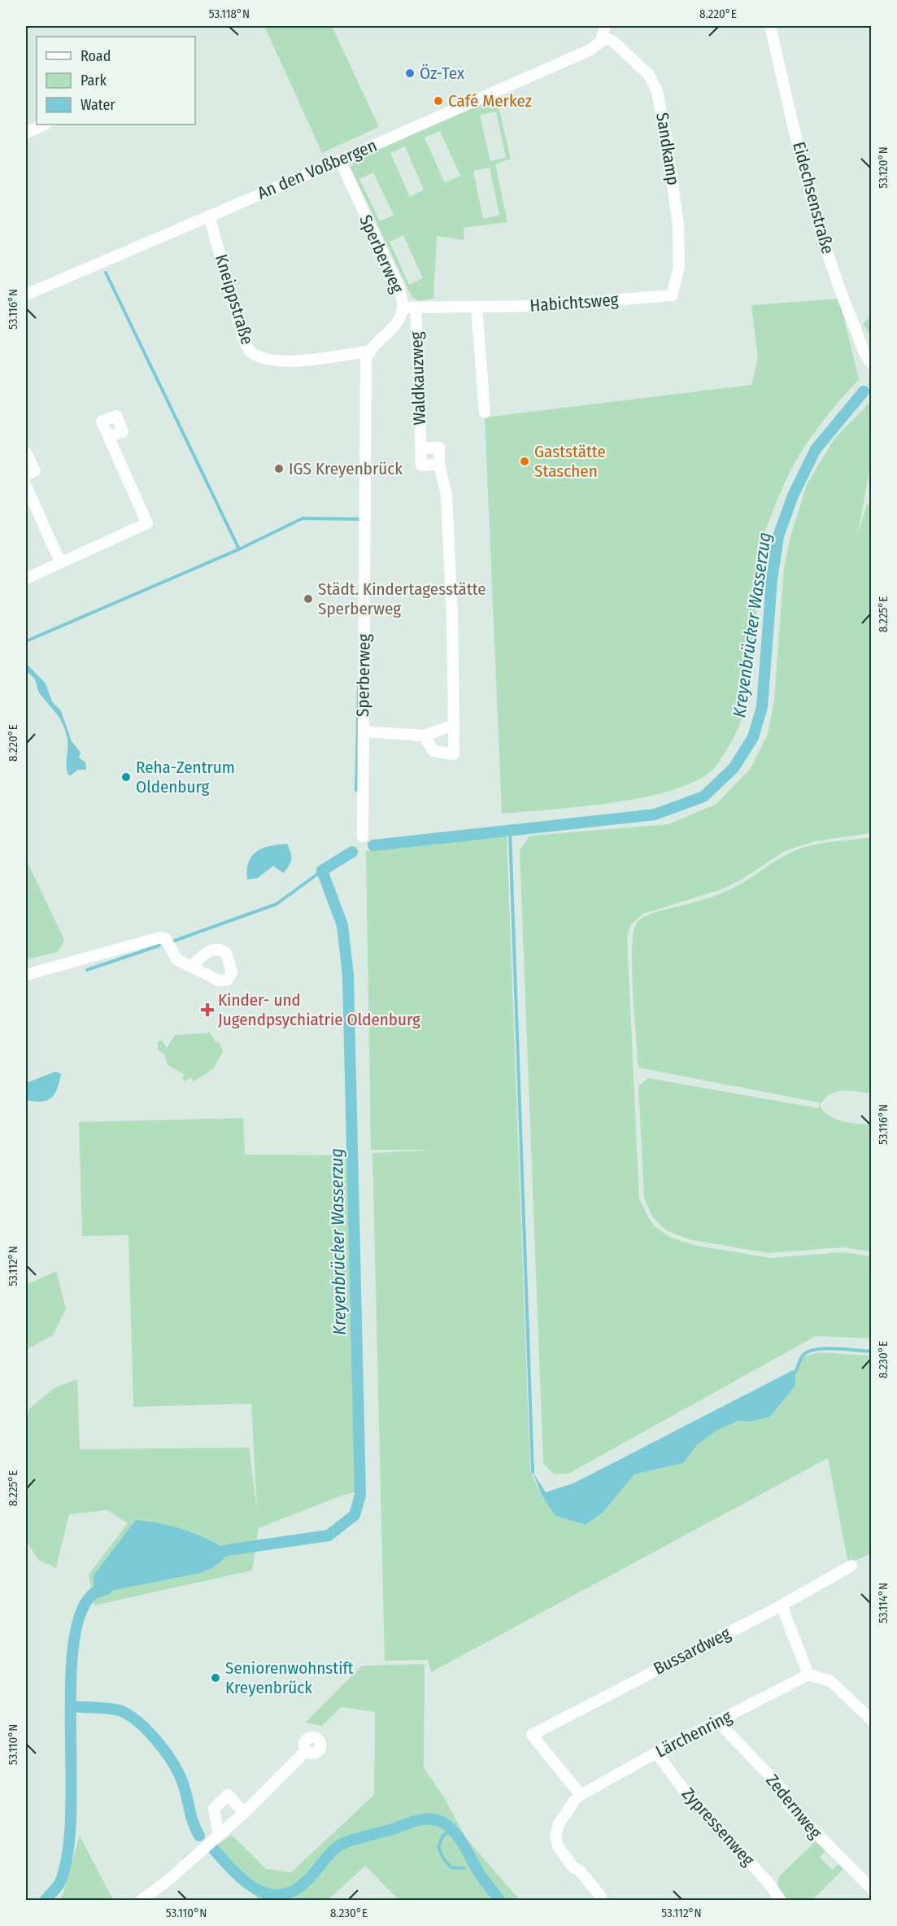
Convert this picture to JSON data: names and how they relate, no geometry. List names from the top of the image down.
{
  "streets": {
    "street": [
      "Sandkamp",
      "An den Voßbergen",
      "Eidechsenstraße",
      "Sperberweg",
      "Kneippstraße",
      "Habichtsweg",
      "Waldkauzweg",
      "Bussardweg",
      "Lärchenring",
      "Zedernweg",
      "Zypressenweg"
    ]
  },
  "crossings": [
    ["Sandkamp", "An den Voßbergen"],
    ["Sandkamp", "Habichtsweg"],
    ["An den Voßbergen", "Sperberweg"],
    ["An den Voßbergen", "Kneippstraße"],
    ["Sperberweg", "Kneippstraße"],
    ["Sperberweg", "Habichtsweg"],
    ["Habichtsweg", "Waldkauzweg"],
    ["Bussardweg", "Lärchenring"],
    ["Lärchenring", "Zedernweg"],
    ["Lärchenring", "Zypressenweg"]
  ],
  "water": ["Kreyenbrücker Wasserzug"],
  "places": {
    "other": [
      "Öz-Tex",
      "Café Merkez",
      "Gaststätte Staschen",
      "IGS Kreyenbrück",
      "Städt. Kindertagesstätte Sperberweg",
      "Reha-Zentrum Oldenburg",
      "Seniorenwohnstift Kreyenbrück"
    ],
    "health": ["Kinder- und Jugendpsychiatrie Oldenburg"]
  },
  "legend": ["Road", "Park", "Water"],
  "coordinates": [
    "53.118°N",
    "8.220°E",
    "53.120°N",
    "53.116°N",
    "8.225°E",
    "53.112°N",
    "8.230°E",
    "53.114°N",
    "53.110°N"
  ]
}
